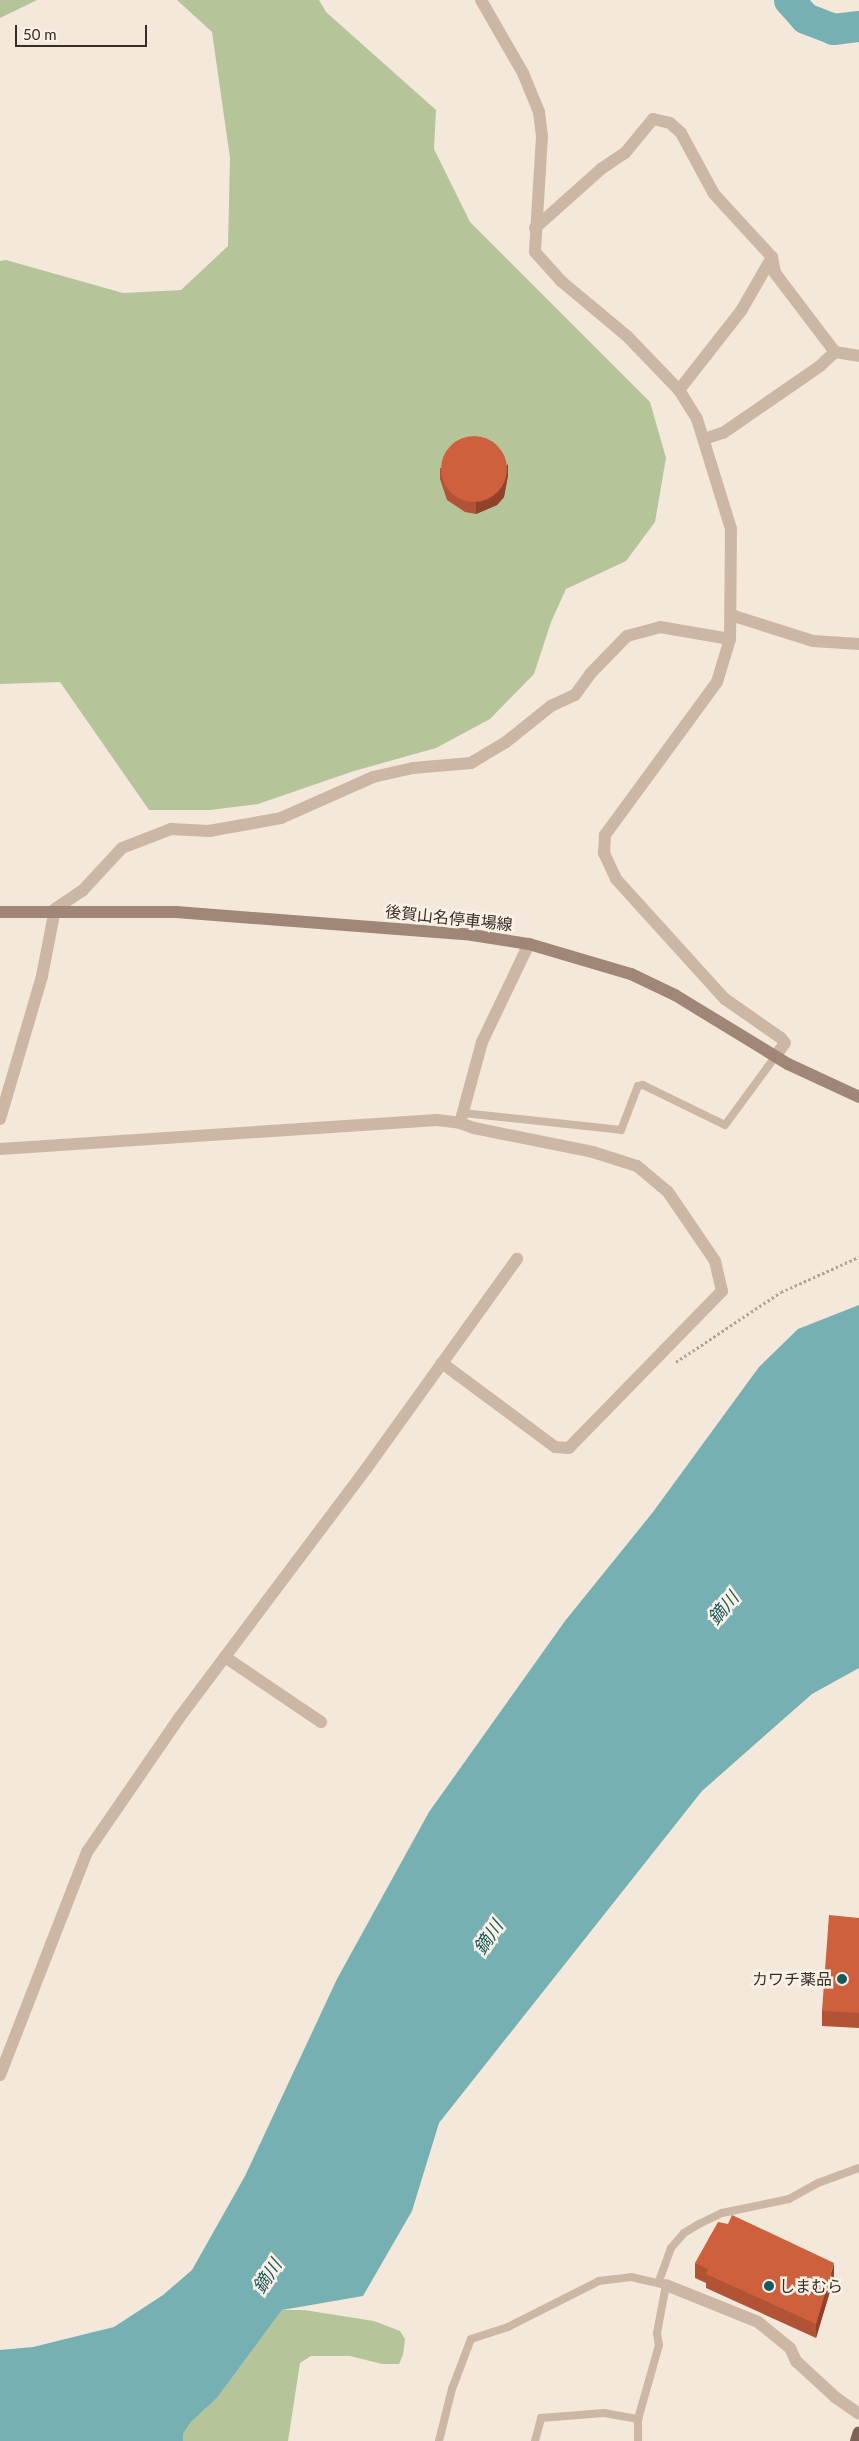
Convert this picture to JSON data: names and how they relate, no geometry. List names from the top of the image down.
{
  "streets": {
    "main road": ["後賀山名停車場線"]
  },
  "water": ["鏑川"],
  "places": ["カワチ薬品", "しまむら"],
  "scale_bar": "50 m"
}
